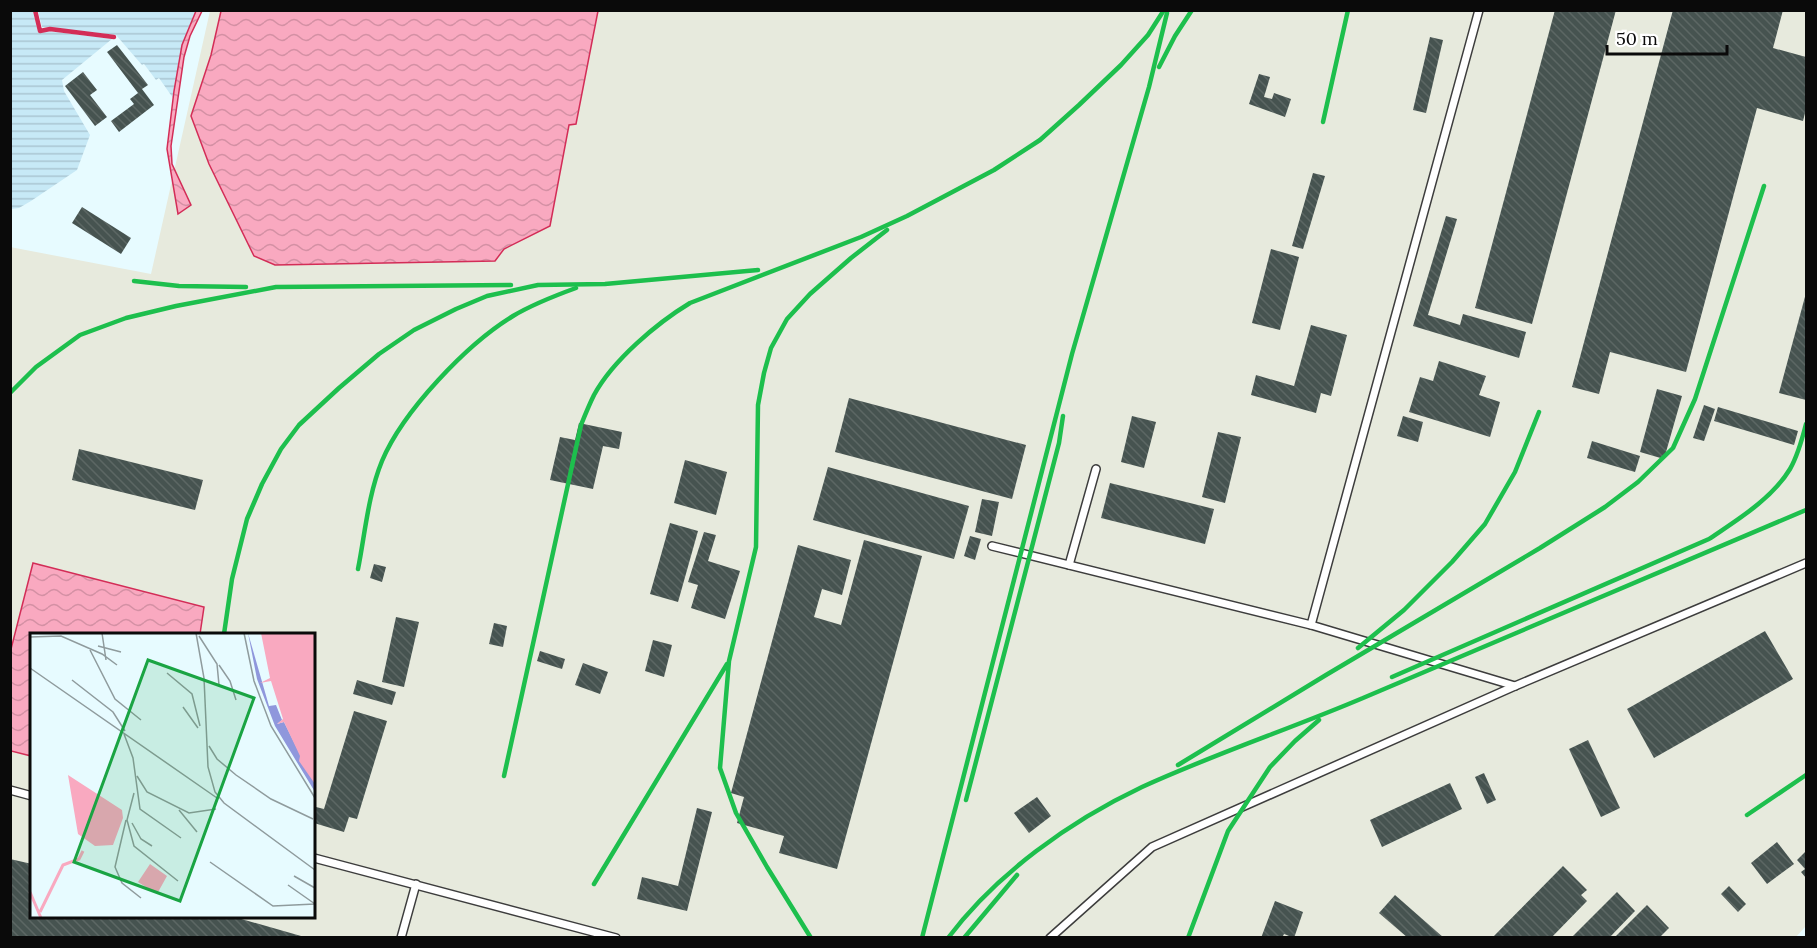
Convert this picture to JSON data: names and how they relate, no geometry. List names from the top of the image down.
{
  "scale_bar": "50 m"
}
